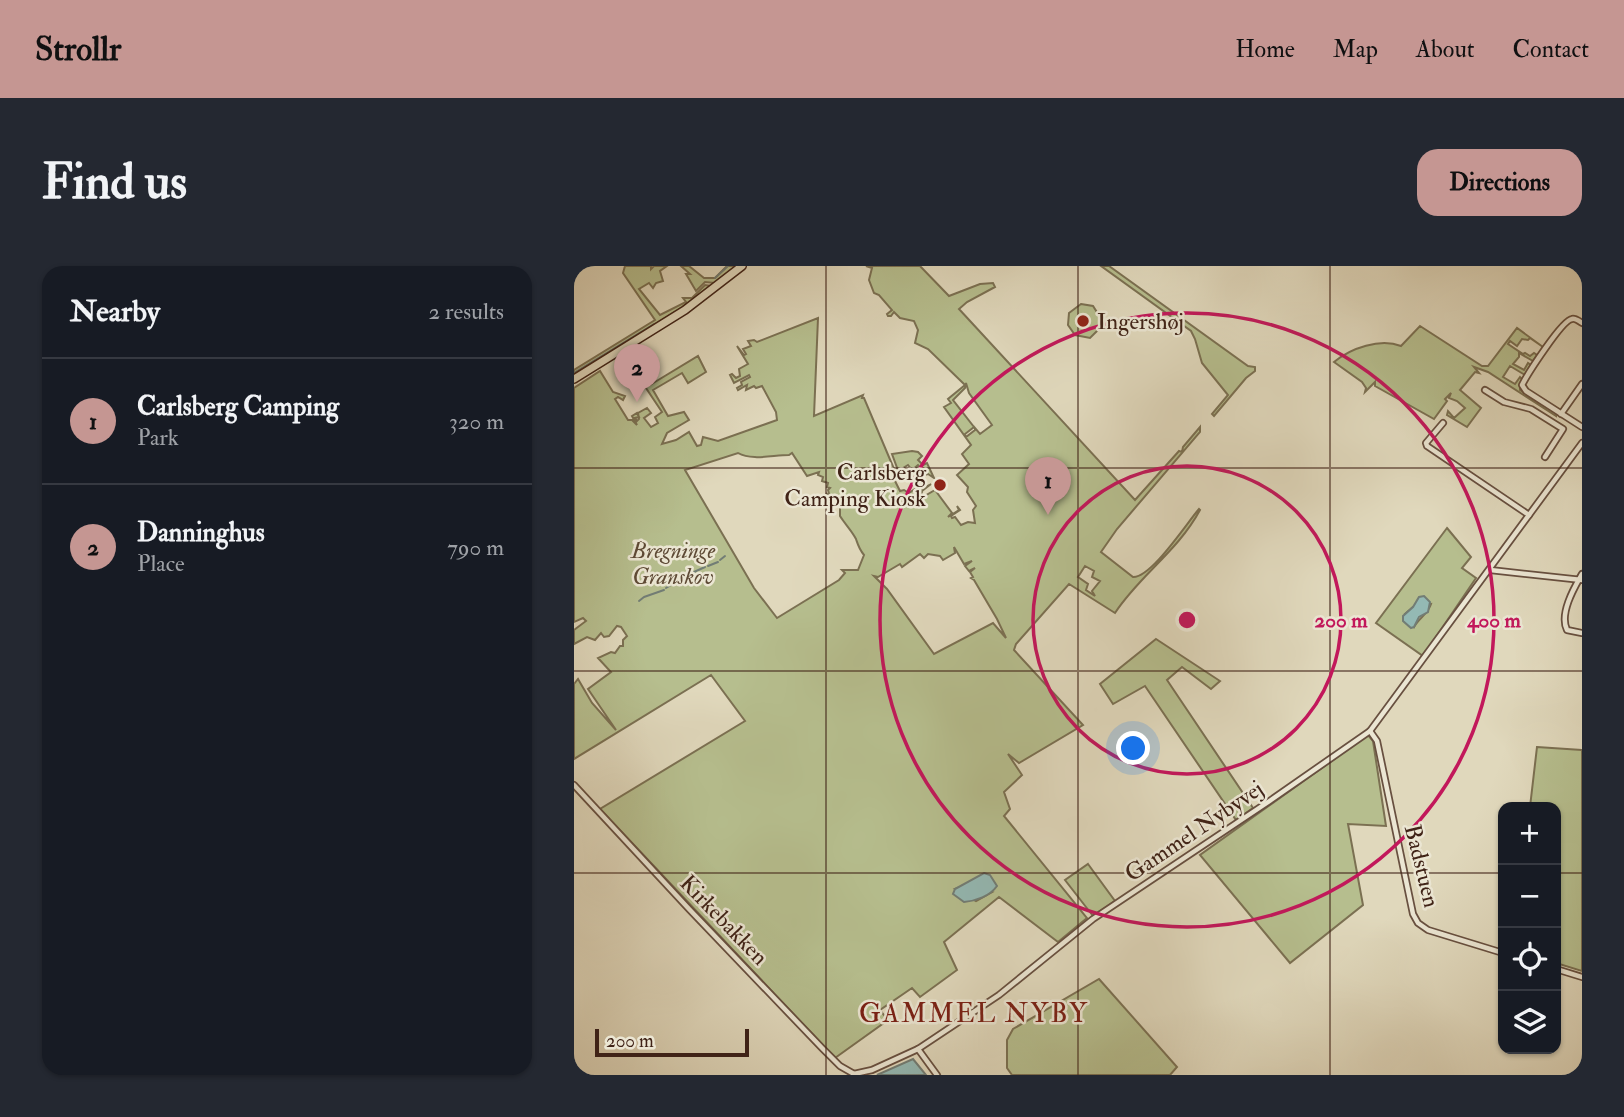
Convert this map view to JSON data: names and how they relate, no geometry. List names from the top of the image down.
{
  "streets": {
    "street": ["Gammel Nybyvej", "Badstuen", "Kirkebakken"]
  },
  "crossings": [
    ["Gammel Nybyvej", "Badstuen"],
    ["Gammel Nybyvej", "Kirkebakken"]
  ],
  "districts": ["GAMMEL NYBY"],
  "parks": ["Bregninge Granskov"],
  "places": ["Ingershøj", "Carlsberg Camping Kiosk"],
  "scale_bar": "200 m",
  "page": {
    "header": "Strollr",
    "nav": [
      "Home",
      "Map",
      "About",
      "Contact"
    ],
    "buttons": "Directions",
    "title": "Find us",
    "heading": ["Nearby", "2 results"],
    "pins": ["2", "1"],
    "list": [
      {
        "mark": "1",
        "name": "Carlsberg Camping",
        "note": "Park",
        "value": "320 m"
      },
      {
        "mark": "2",
        "name": "Danninghus",
        "note": "Place",
        "value": "790 m"
      }
    ],
    "map_buttons": ["+", "−"],
    "scale": "200 m"
  },
  "rings": ["200 m", "400 m"]
}
